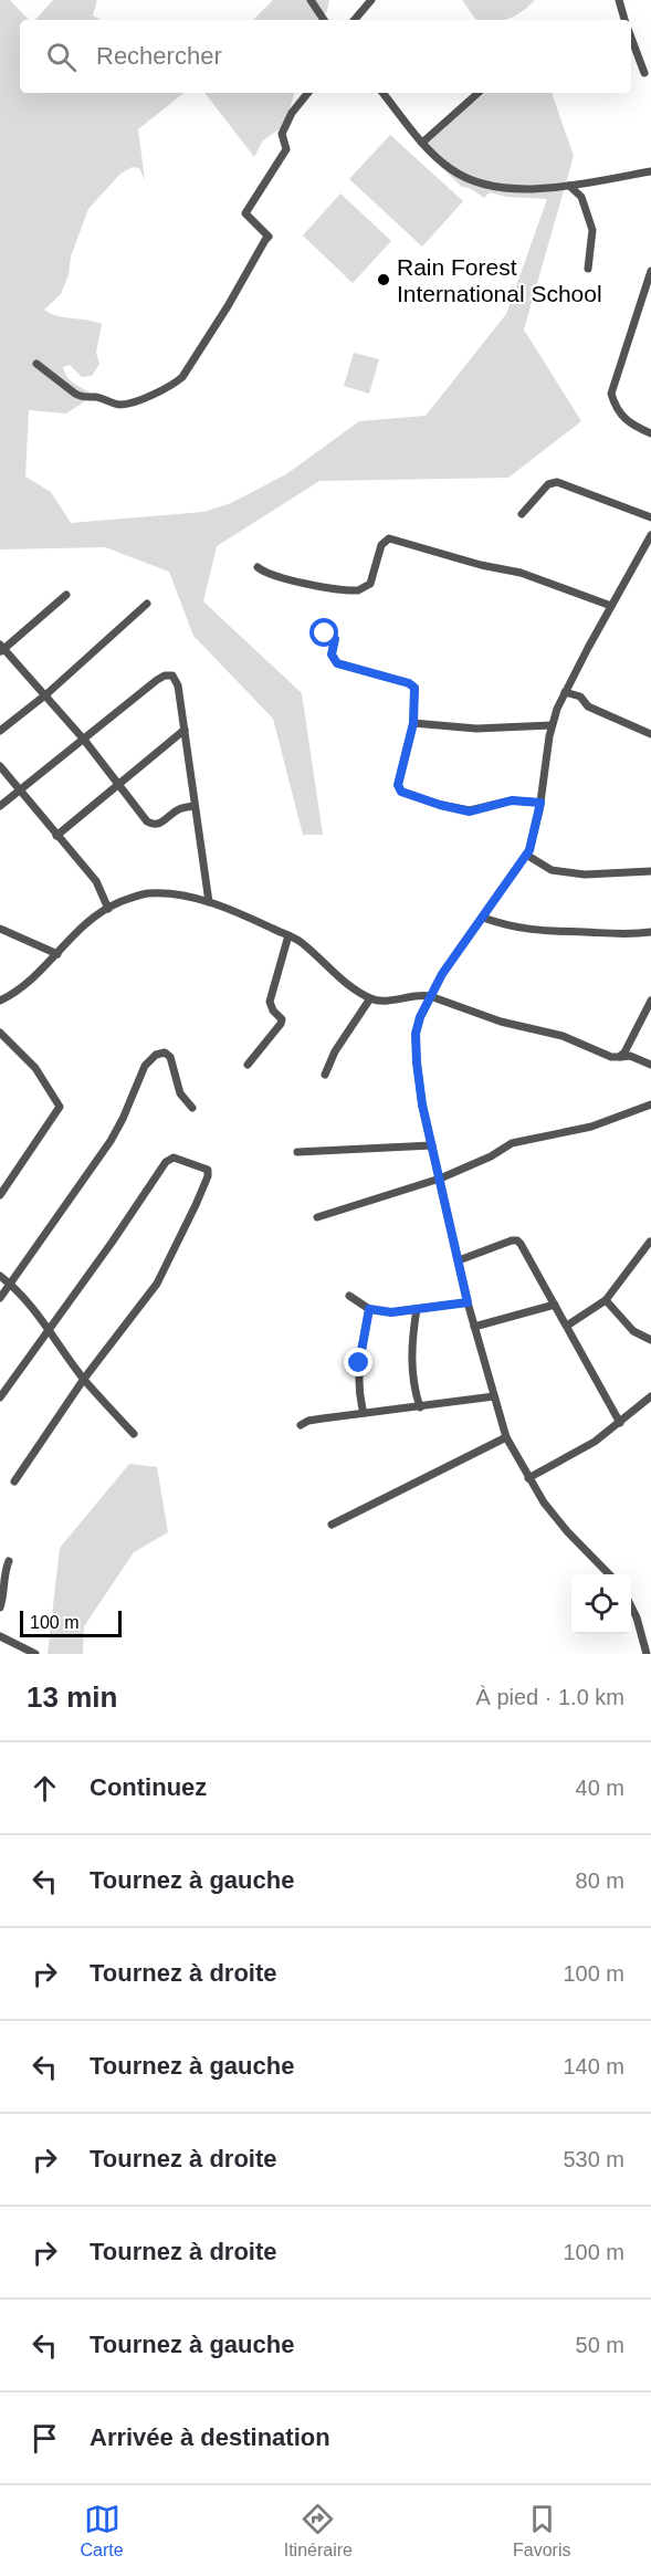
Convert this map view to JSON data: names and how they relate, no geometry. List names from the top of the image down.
{
  "places": ["Rain Forest International School"],
  "scale_bar": "100 m",
  "page": {
    "search": "Rechercher",
    "scale": "100 m",
    "heading": ["13 min", "À pied · 1.0 km"],
    "list": [
      ["Continuez", "40 m"],
      ["Tournez à gauche", "80 m"],
      ["Tournez à droite", "100 m"],
      ["Tournez à gauche", "140 m"],
      ["Tournez à droite", "530 m"],
      ["Tournez à droite", "100 m"],
      ["Tournez à gauche", "50 m"],
      "Arrivée à destination"
    ],
    "nav": ["Carte", "Itinéraire", "Favoris"]
  }
}
